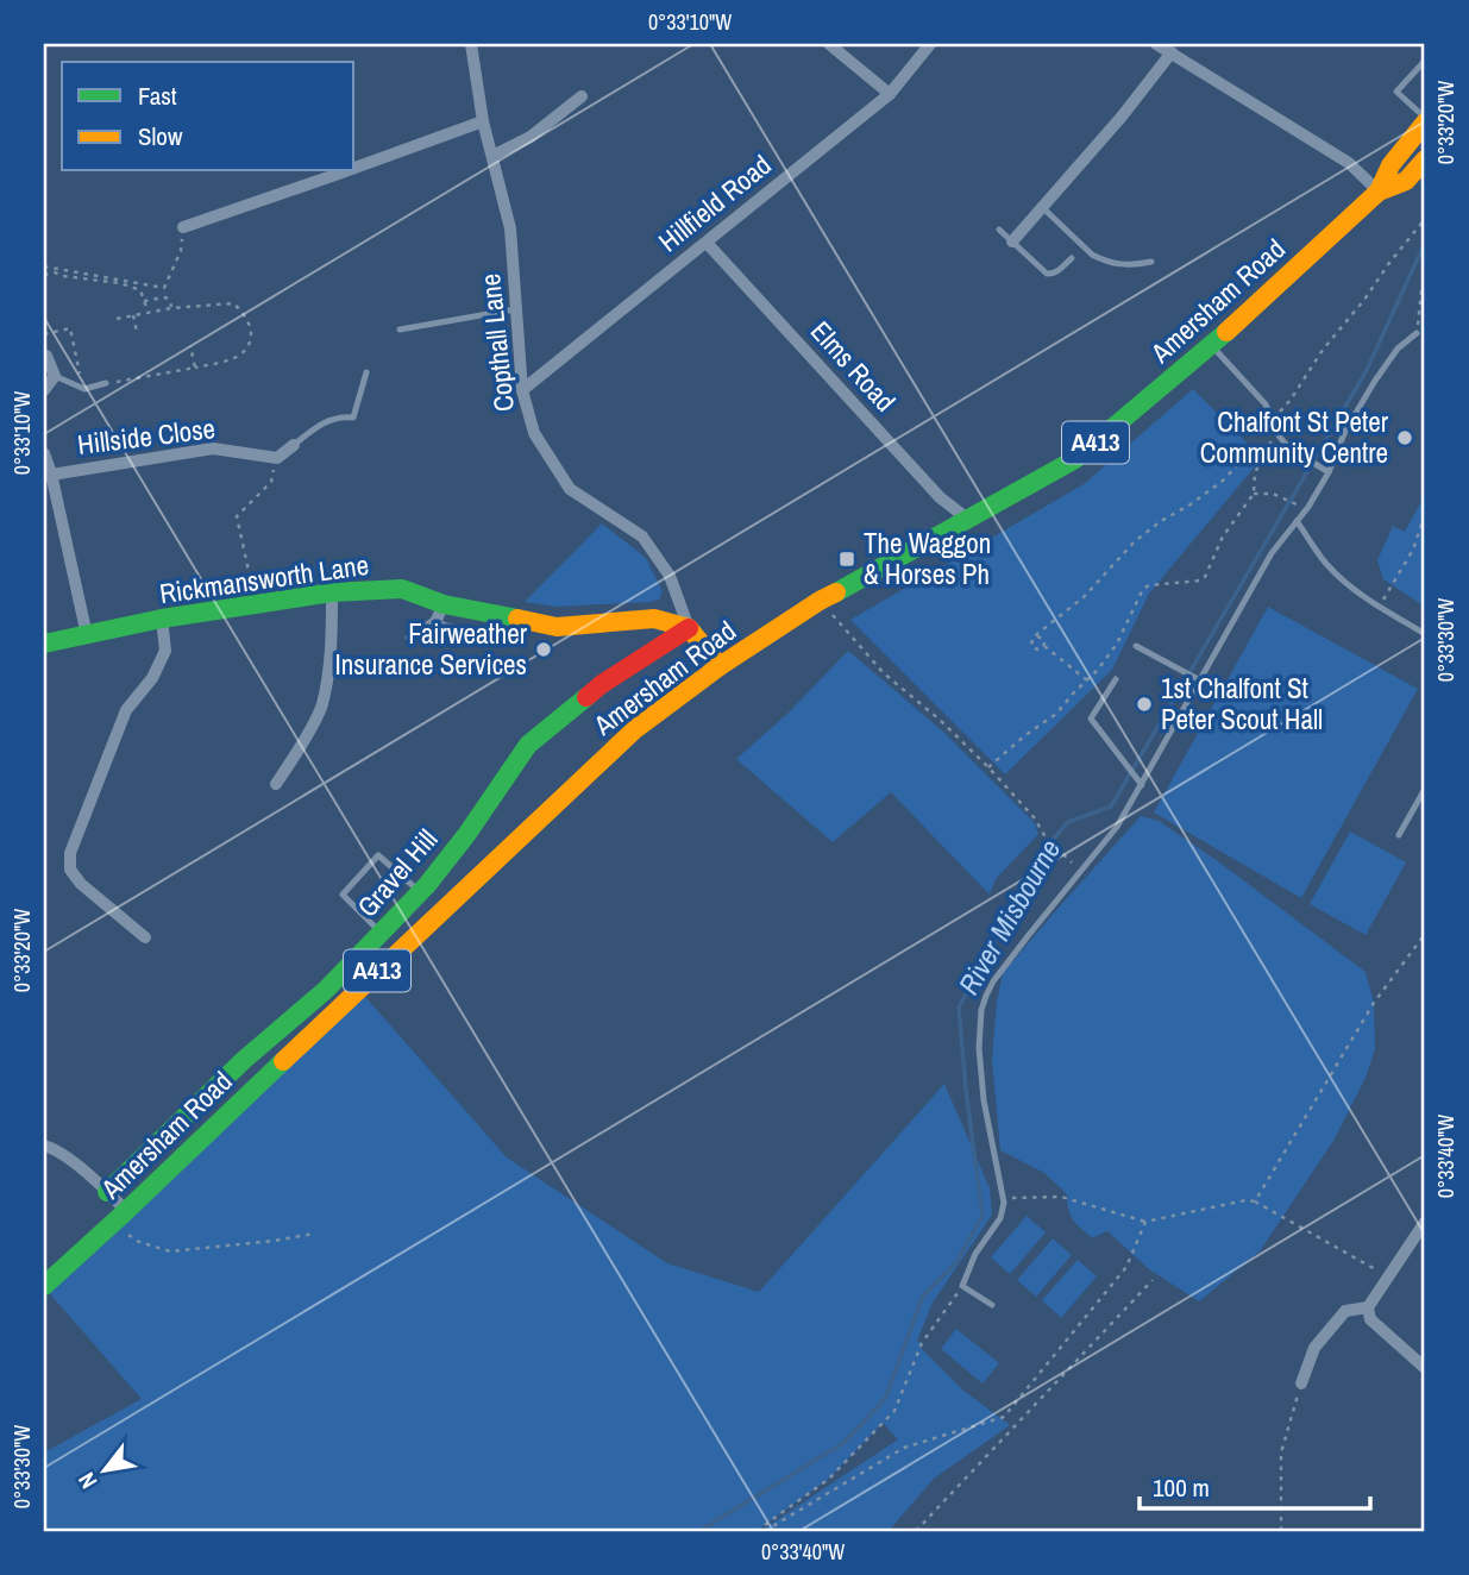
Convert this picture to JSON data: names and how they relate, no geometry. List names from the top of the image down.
{
  "streets": {
    "main road": [
      "Amersham Road",
      "A413",
      "Rickmansworth Lane",
      "Gravel Hill"
    ],
    "street": [
      "Hillfield Road",
      "Copthall Lane",
      "Elms Road",
      "Hillside Close"
    ]
  },
  "crossings": [
    ["Hillfield Road", "Copthall Lane"],
    ["Hillfield Road", "Elms Road"],
    ["Amersham Road", "Elms Road"],
    ["Copthall Lane", "Rickmansworth Lane"],
    ["Copthall Lane", "Gravel Hill"],
    ["Hillside Close", "Rickmansworth Lane"],
    ["Rickmansworth Lane", "Gravel Hill"]
  ],
  "water": ["River Misbourne"],
  "places": {
    "other": ["Chalfont St Peter Community Centre", "Fairweather Insurance Services", "1st Chalfont St Peter Scout Hall"],
    "transit": ["The Waggon & Horses Ph"]
  },
  "legend": ["Fast", "Slow"],
  "scale_bar": "100 m",
  "north": "bottom left",
  "coordinates": [
    "0°33'10\"W",
    "0°33'20\"W",
    "0°33'30\"W",
    "0°33'40\"W"
  ]
}
